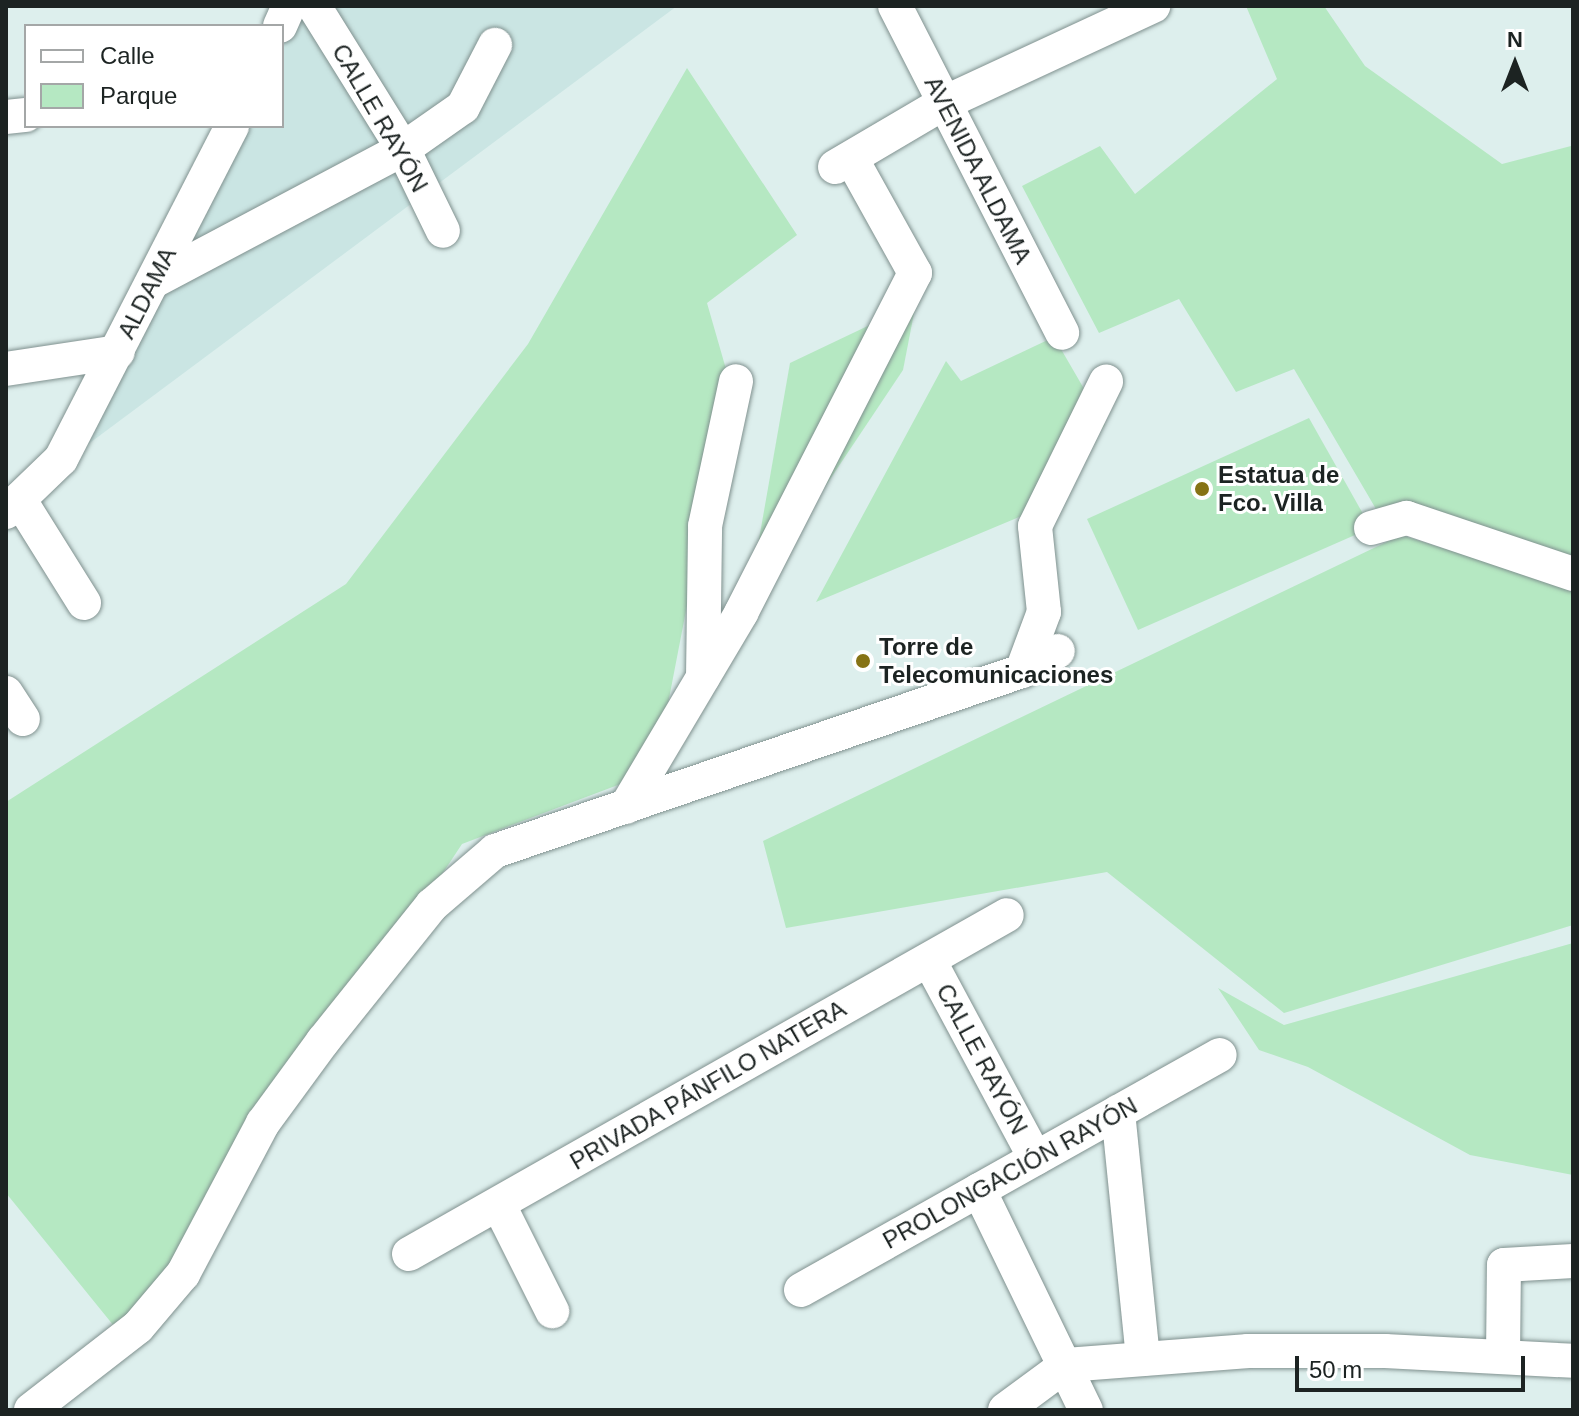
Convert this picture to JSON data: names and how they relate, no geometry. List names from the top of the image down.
{
  "streets": {
    "street": [
      "CALLE RAYÓN",
      "AVENIDA ALDAMA",
      "ALDAMA",
      "PRIVADA PÁNFILO NATERA",
      "PROLONGACIÓN RAYÓN"
    ]
  },
  "crossings": [
    ["CALLE RAYÓN", "PRIVADA PÁNFILO NATERA"],
    ["CALLE RAYÓN", "PROLONGACIÓN RAYÓN"]
  ],
  "places": ["Estatua de Fco. Villa", "Torre de Telecomunicaciones"],
  "legend": ["Calle", "Parque"],
  "scale_bar": "50 m",
  "north": "top"
}
